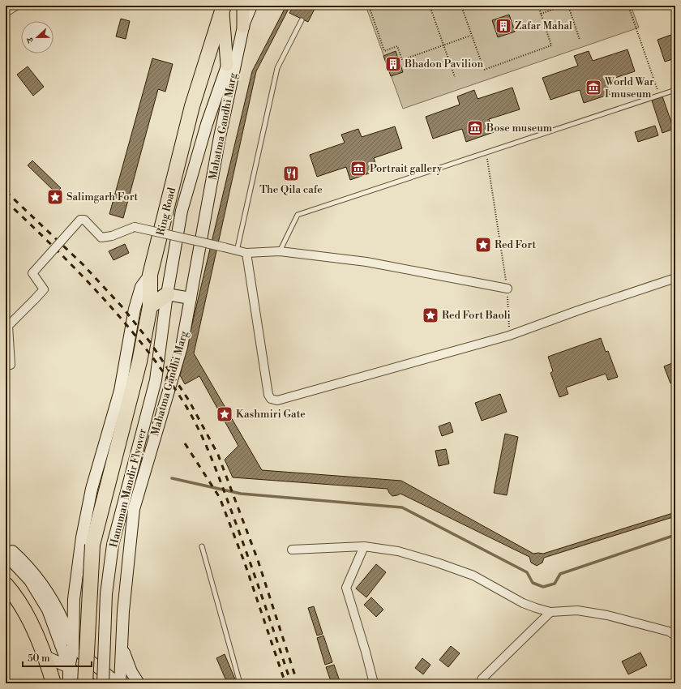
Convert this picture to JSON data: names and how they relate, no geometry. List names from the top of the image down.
{
  "streets": {
    "highway": ["Ring Road", "Hanuman Mandir Flyover"],
    "street": ["Mahatma Gandhi Marg"]
  },
  "crossings": [
    ["Mahatma Gandhi Marg", "Hanuman Mandir Flyover"],
    ["Ring Road", "Hanuman Mandir Flyover"]
  ],
  "places": {
    "building": ["Zafar Mahal", "Bhadon Pavilion"],
    "museum": ["World War I museum", "Bose museum", "Portrait gallery"],
    "restaurant": ["The Qila cafe"],
    "place": [
      "Salimgarh Fort",
      "Red Fort",
      "Red Fort Baoli",
      "Kashmiri Gate"
    ]
  },
  "scale_bar": "50 m",
  "north": "left"
}
